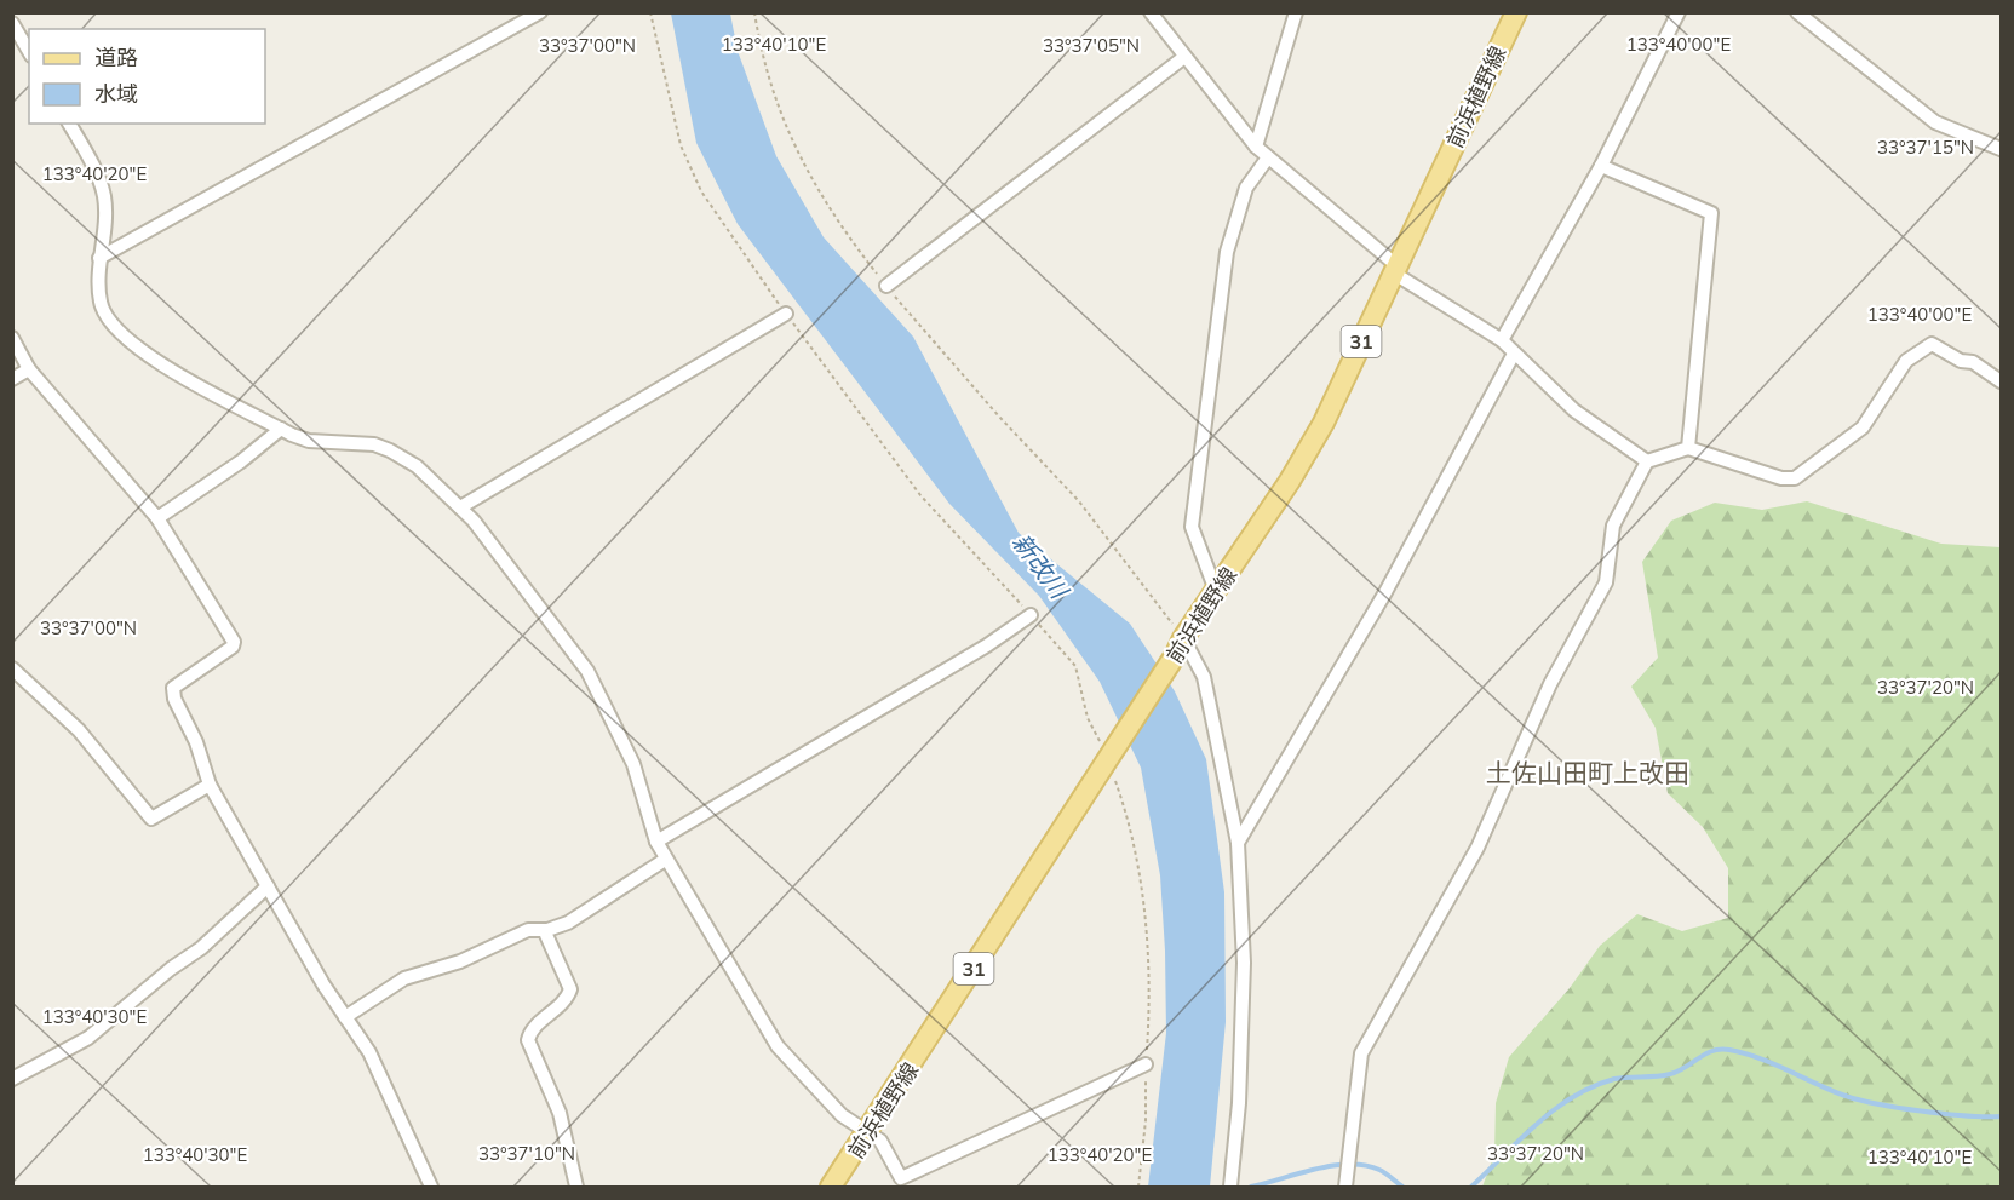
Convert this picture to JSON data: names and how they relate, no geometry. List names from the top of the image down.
{
  "streets": {
    "main road": ["前浜植野線", "31"]
  },
  "districts": ["土佐山田町上改田"],
  "water": ["新改川"],
  "legend": ["道路", "水域"],
  "coordinates": [
    "133°40'00\"E",
    "133°40'10\"E",
    "33°37'00\"N",
    "33°37'05\"N",
    "33°37'15\"N",
    "133°40'20\"E",
    "33°37'20\"N",
    "133°40'30\"E",
    "33°37'10\"N"
  ]
}
